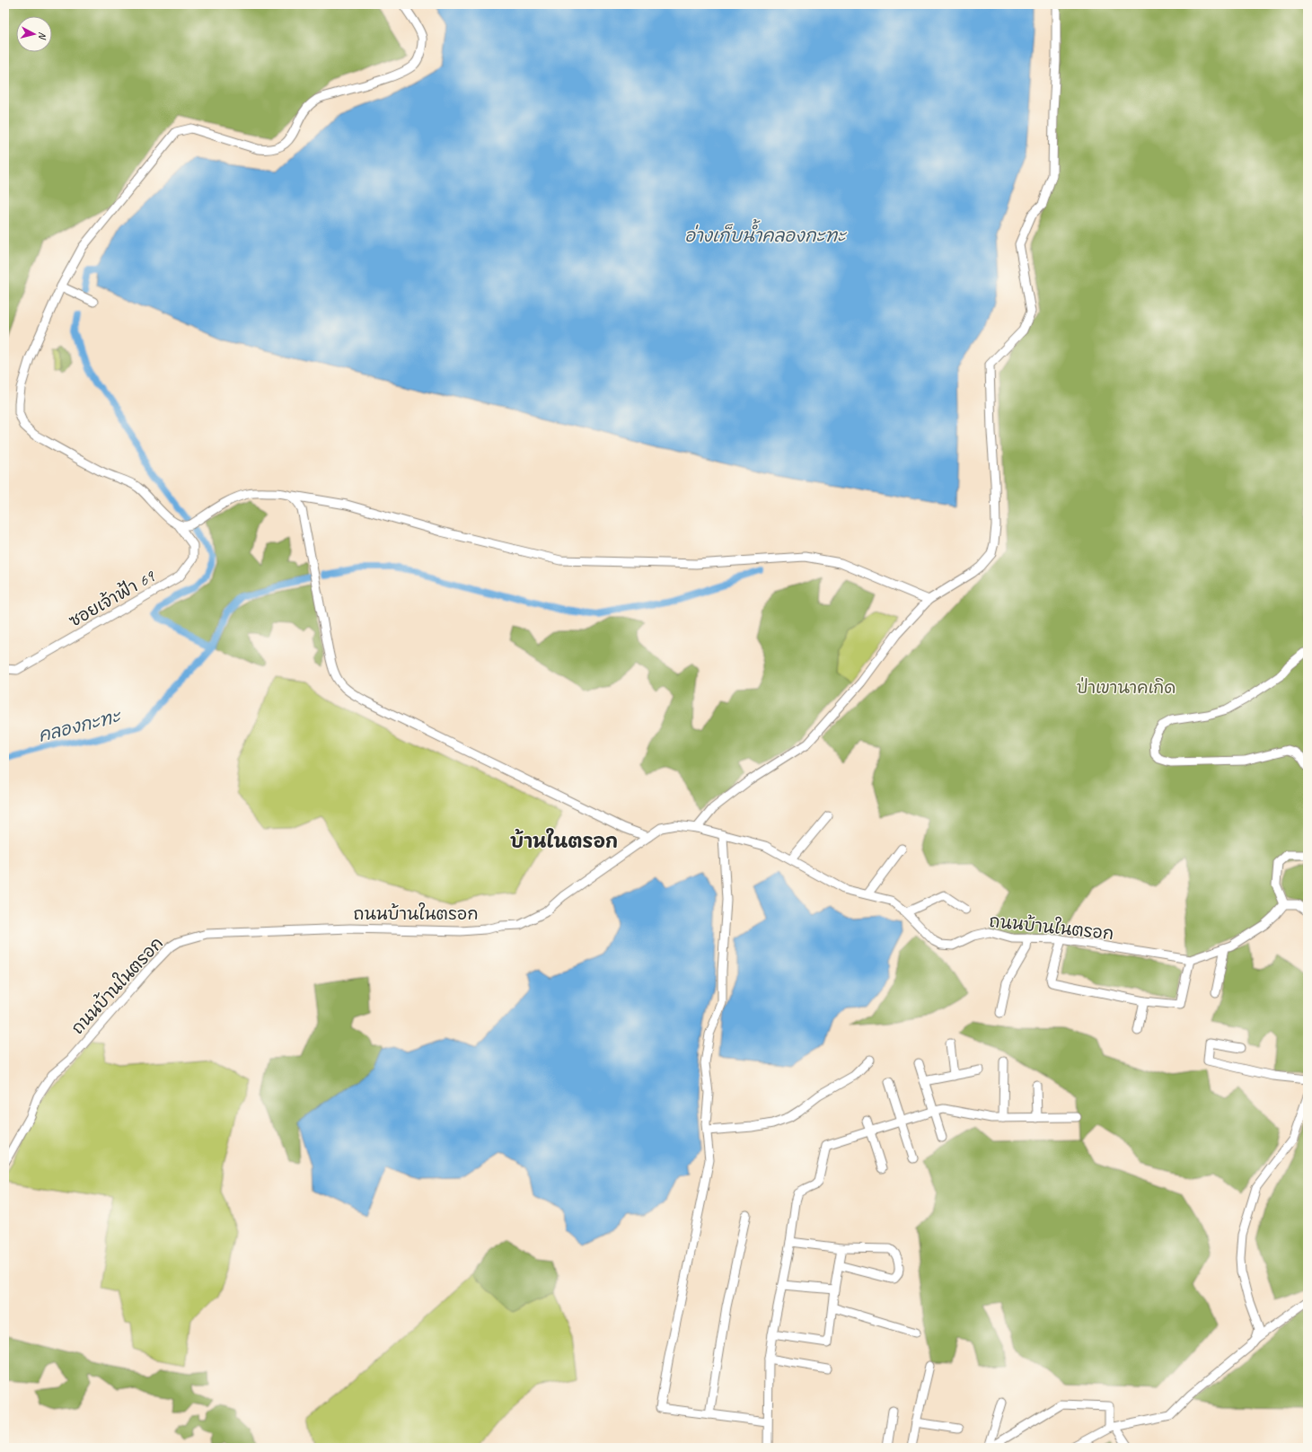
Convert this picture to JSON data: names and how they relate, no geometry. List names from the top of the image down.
{
  "streets": {
    "street": ["ซอยเจ้าฟ้า 69", "ถนนบ้านในตรอก"]
  },
  "districts": ["บ้านในตรอก"],
  "water": ["อ่างเก็บน้ำคลองกะทะ", "คลองกะทะ"],
  "parks": ["ป่าเขานาคเกิด"],
  "north": "right"
}
